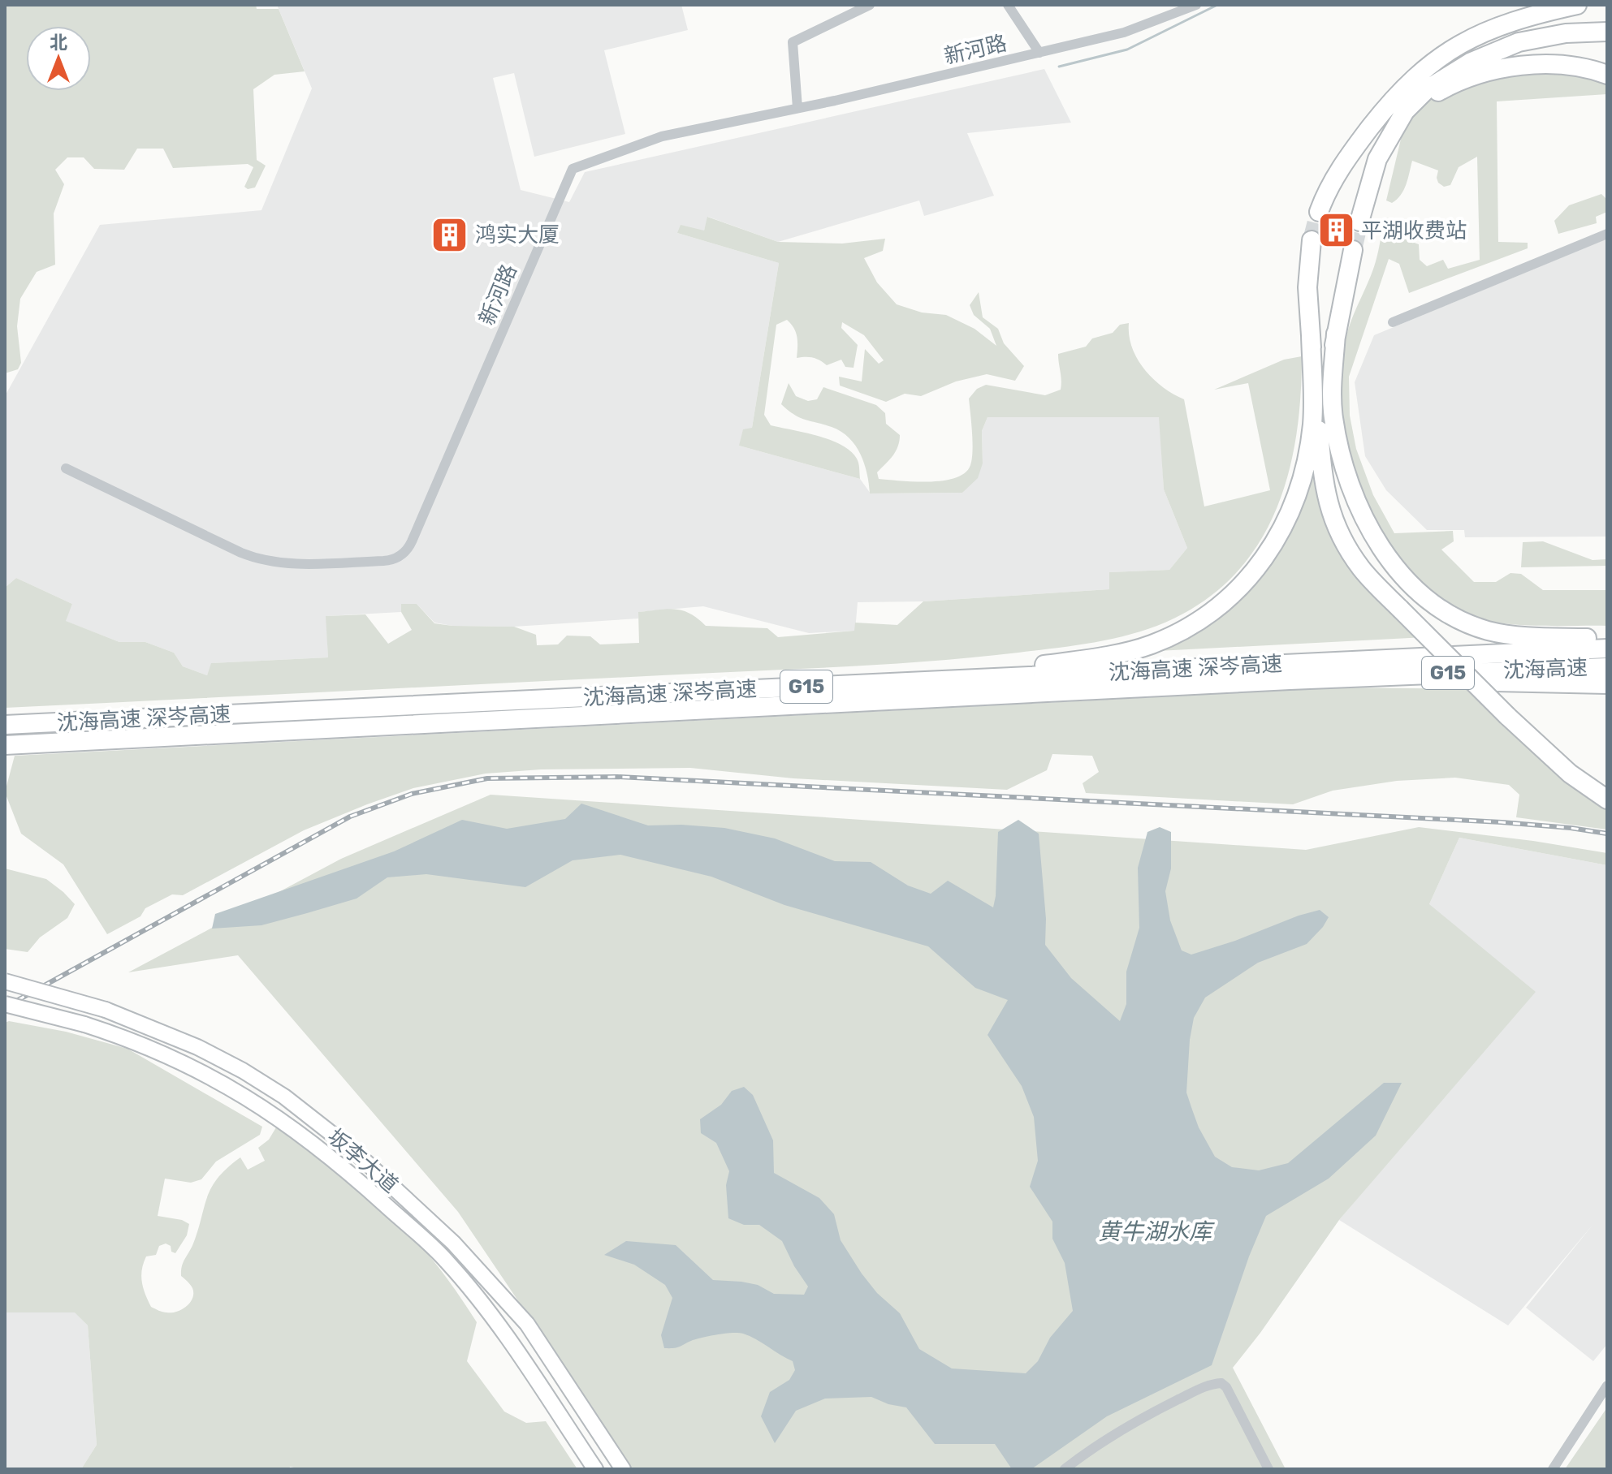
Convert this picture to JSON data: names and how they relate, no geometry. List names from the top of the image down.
{
  "streets": {
    "highway": ["沈海高速 深岑高速", "沈海高速", "G15"],
    "main road": ["坂李大道"],
    "street": ["新河路"]
  },
  "crossings": [
    ["沈海高速 深岑高速", "沈海高速"]
  ],
  "water": ["黄牛湖水库"],
  "places": {
    "building": ["平湖收费站", "鸿实大厦"]
  },
  "north": "top"
}
